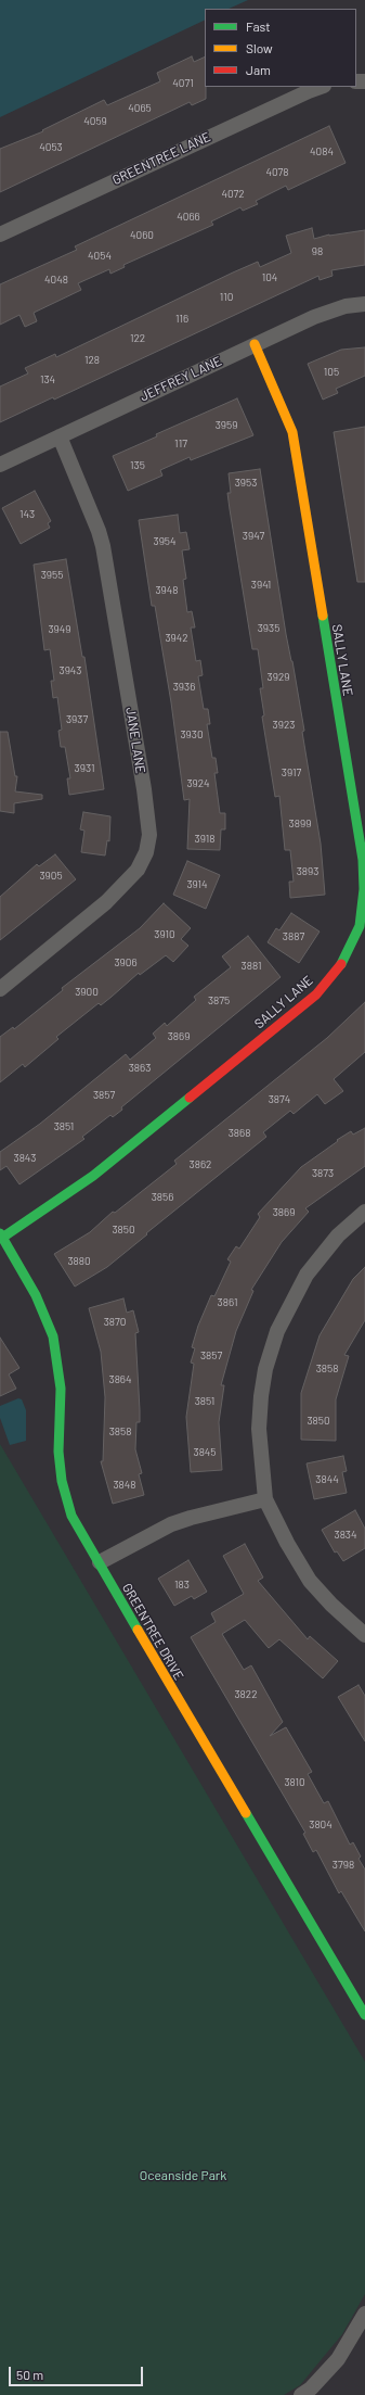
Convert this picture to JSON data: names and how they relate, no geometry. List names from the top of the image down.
{
  "streets": {
    "street": [
      "GREENTREE LANE",
      "JEFFREY LANE",
      "SALLY LANE",
      "JANE LANE",
      "GREENTREE DRIVE"
    ]
  },
  "crossings": [
    ["JEFFREY LANE", "SALLY LANE"],
    ["JEFFREY LANE", "JANE LANE"],
    ["SALLY LANE", "GREENTREE DRIVE"]
  ],
  "parks": ["Oceanside Park"],
  "house_numbers": [
    "4071",
    "4065",
    "4059",
    "4053",
    "4084",
    "4078",
    "4072",
    "4066",
    "4060",
    "98",
    "4054",
    "104",
    "4048",
    "110",
    "116",
    "122",
    "128",
    "105",
    "134",
    "3959",
    "117",
    "135",
    "3953",
    "143",
    "3947",
    "3954",
    "3955",
    "3941",
    "3948",
    "3935",
    "3949",
    "3942",
    "3943",
    "3929",
    "3936",
    "3937",
    "3923",
    "3930",
    "3931",
    "3917",
    "3924",
    "3899",
    "3918",
    "3893",
    "3905",
    "3914",
    "3910",
    "3887",
    "3906",
    "3881",
    "3900",
    "3875",
    "3869",
    "3863",
    "3857",
    "3874",
    "3851",
    "3868",
    "3843",
    "3862",
    "3873",
    "3856",
    "3869",
    "3850",
    "3880",
    "3861",
    "3870",
    "3857",
    "3858",
    "3864",
    "3851",
    "3850",
    "3858",
    "3845",
    "3844",
    "3848",
    "3834",
    "183",
    "3822",
    "3810",
    "3804",
    "3798"
  ],
  "legend": ["Fast", "Slow", "Jam"],
  "scale_bar": "50 m"
}
